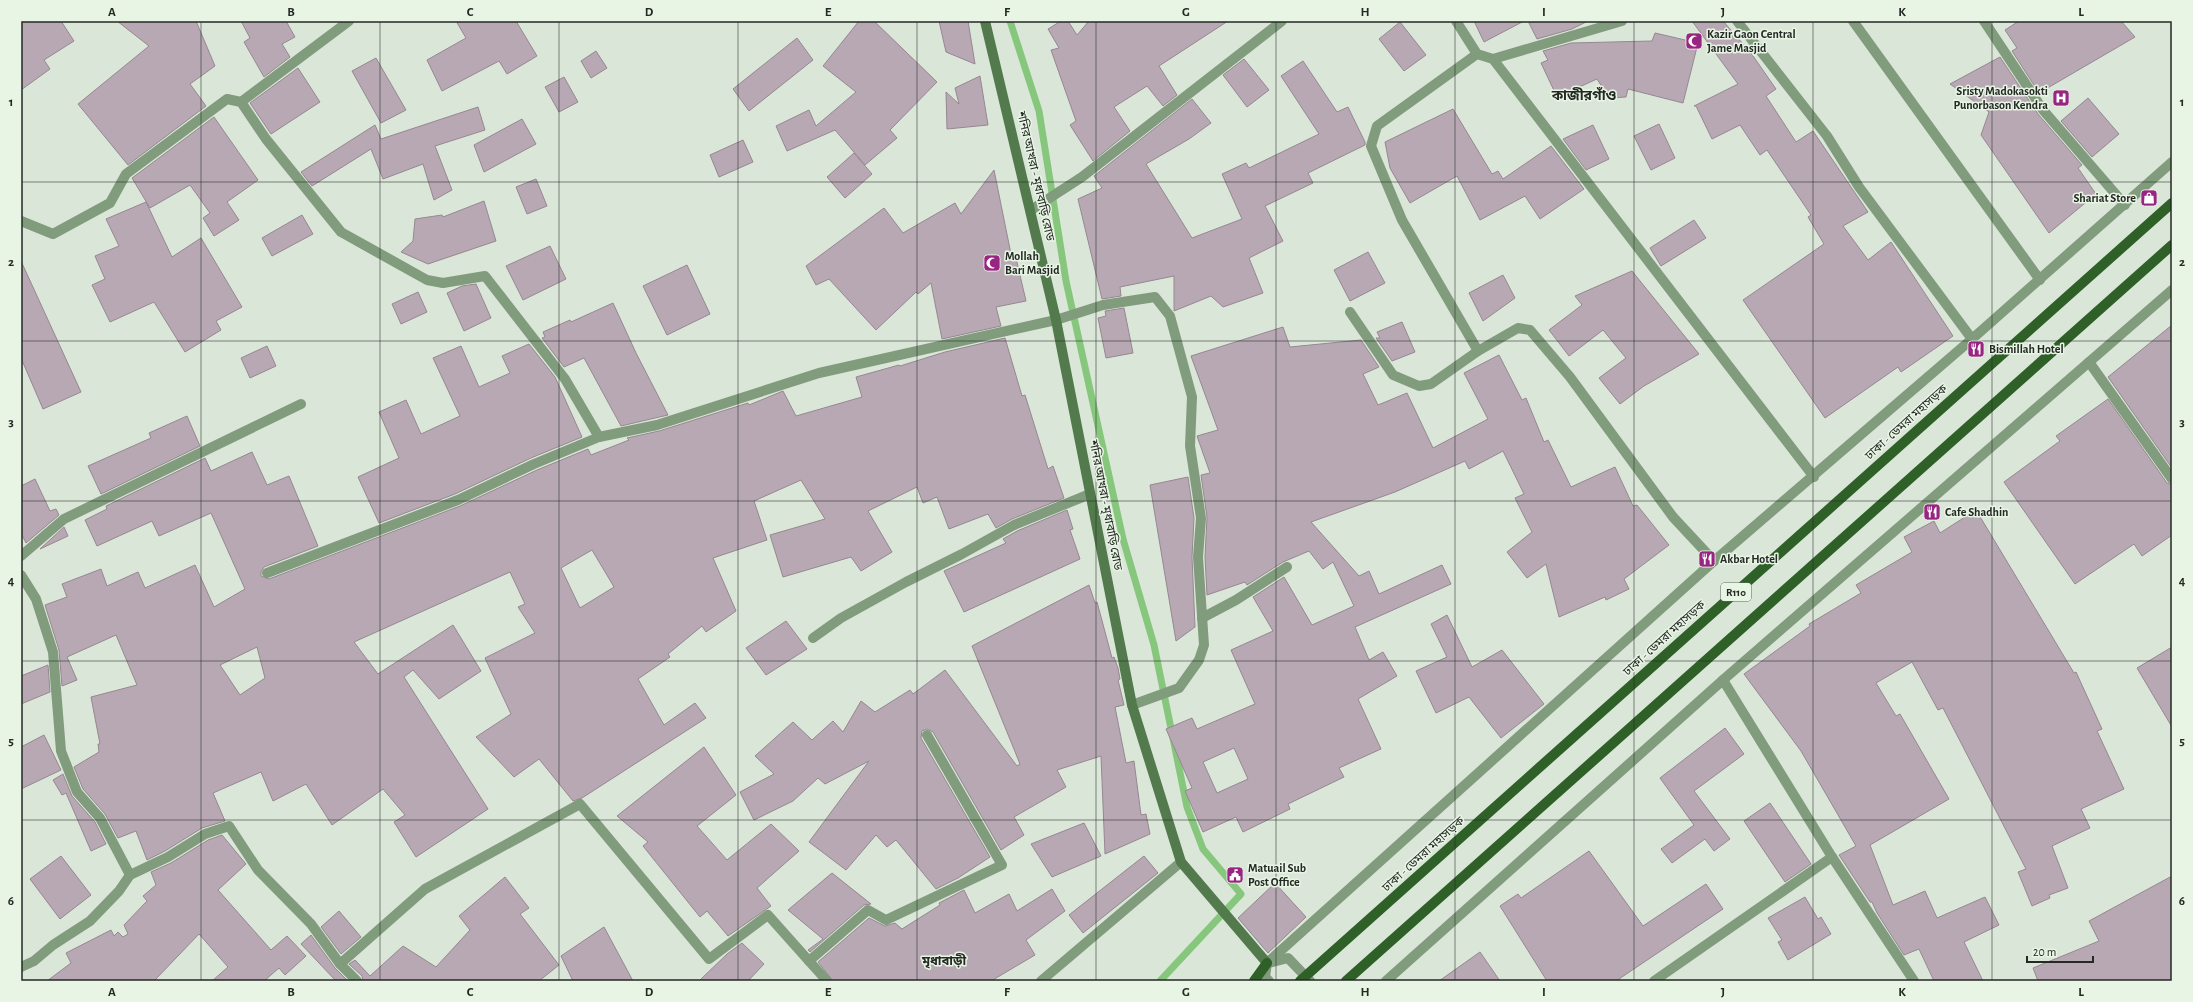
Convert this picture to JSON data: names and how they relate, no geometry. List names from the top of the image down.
{
  "streets": {
    "main road": ["শনির আখরা - মৃধাবাড়ি রোড", "ঢাকা - ডেমরা মহাসড়ক", "R110"]
  },
  "districts": ["কাজীরগাঁও", "মৃধাবাড়ী"],
  "places": {
    "mosque": ["Kazir Gaon Central Jame Masjid", "Mollah Bari Masjid"],
    "hospital": ["Sristy Madokasokti Punorbason Kendra"],
    "shop": ["Shariat Store"],
    "restaurant": ["Bismillah Hotel", "Cafe Shadhin", "Akbar Hotel"],
    "public building": ["Matuail Sub Post Office"]
  },
  "scale_bar": "20 m",
  "grid": {
    "columns": [
      "A",
      "B",
      "C",
      "D",
      "E",
      "F",
      "G",
      "H",
      "I",
      "J",
      "K",
      "L"
    ],
    "rows": [
      "1",
      "2",
      "3",
      "4",
      "5",
      "6"
    ]
  }
}
